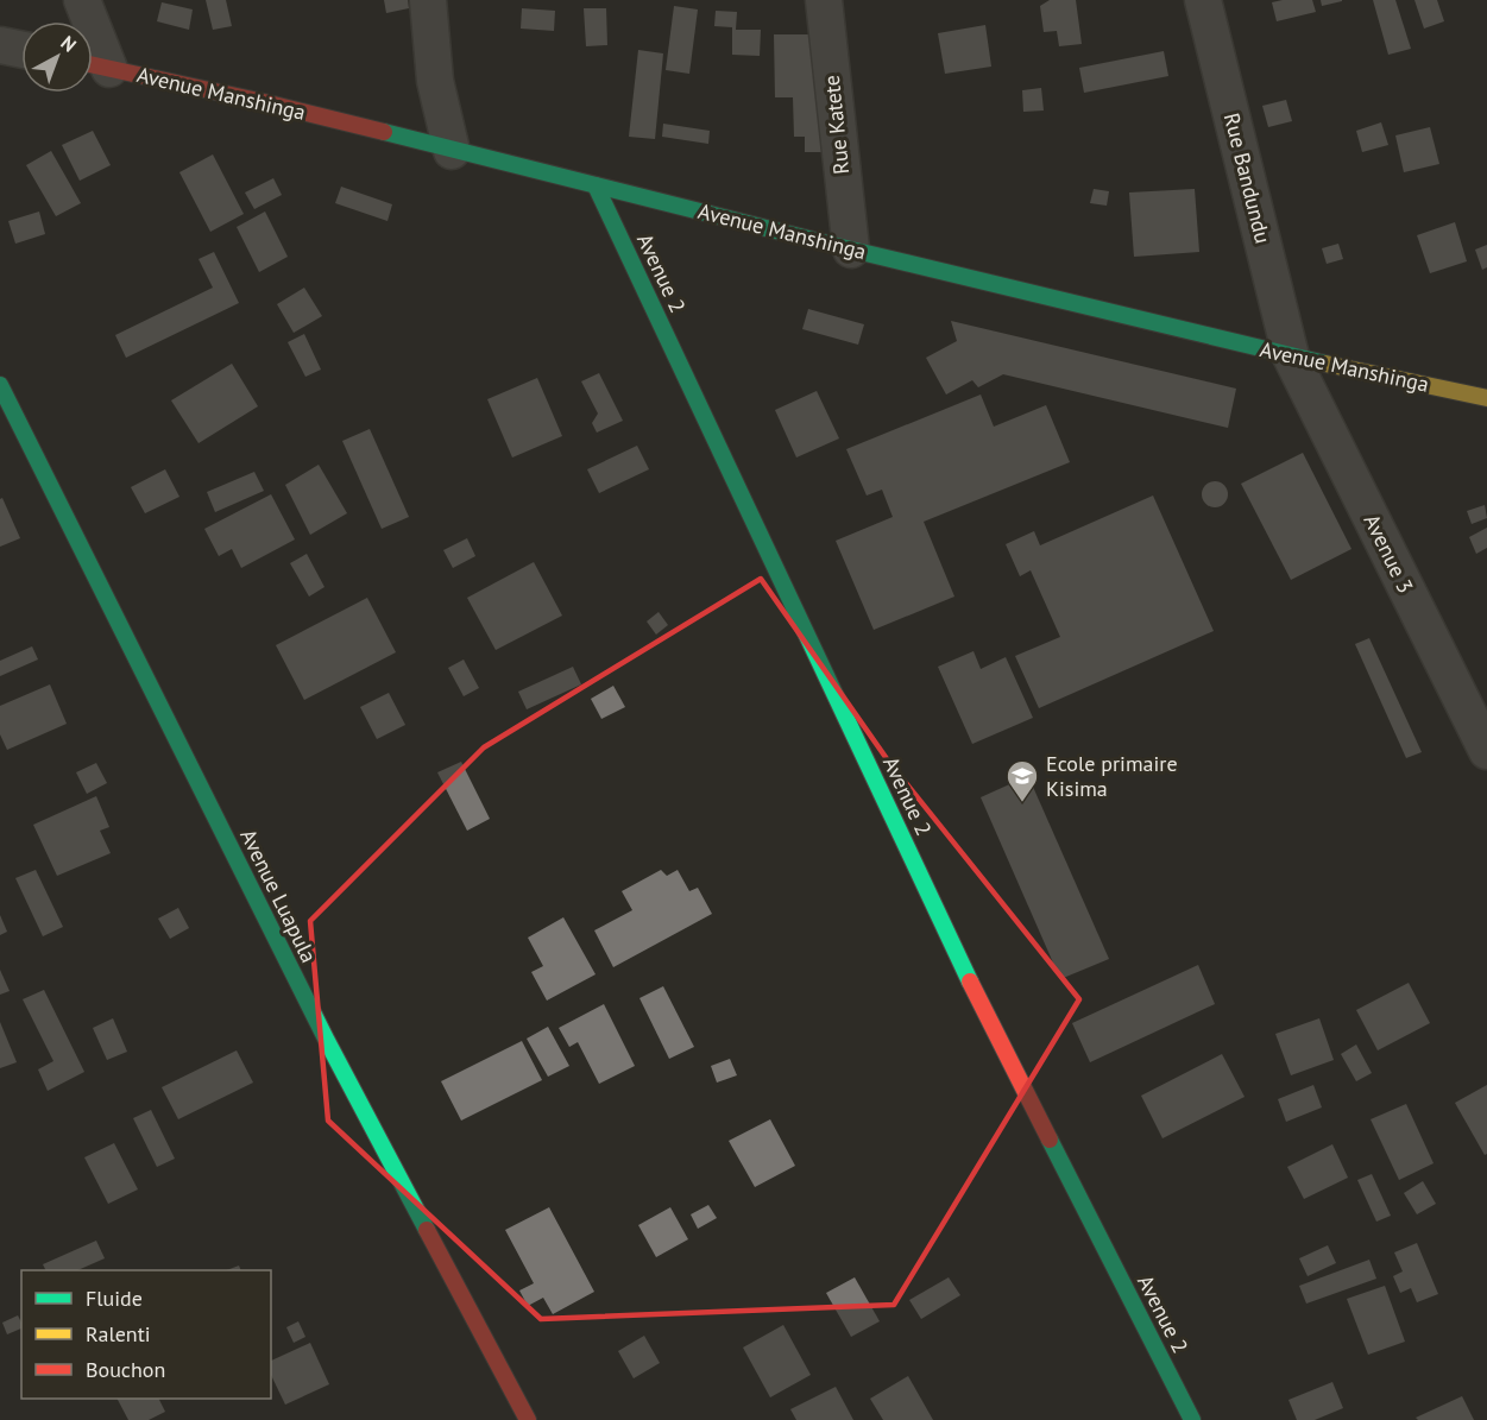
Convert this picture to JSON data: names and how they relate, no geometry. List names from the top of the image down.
{
  "streets": {
    "street": [
      "Avenue Manshinga",
      "Rue Katete",
      "Rue Bandundu",
      "Avenue 2",
      "Avenue 3",
      "Avenue Luapula"
    ]
  },
  "crossings": [
    ["Avenue Manshinga", "Rue Katete"],
    ["Avenue Manshinga", "Rue Bandundu"],
    ["Avenue Manshinga", "Avenue 2"],
    ["Avenue Manshinga", "Avenue 3"],
    ["Rue Bandundu", "Avenue 3"]
  ],
  "places": {
    "school or university": ["Ecole primaire Kisima"]
  },
  "legend": ["Fluide", "Ralenti", "Bouchon"],
  "north": "top right"
}
